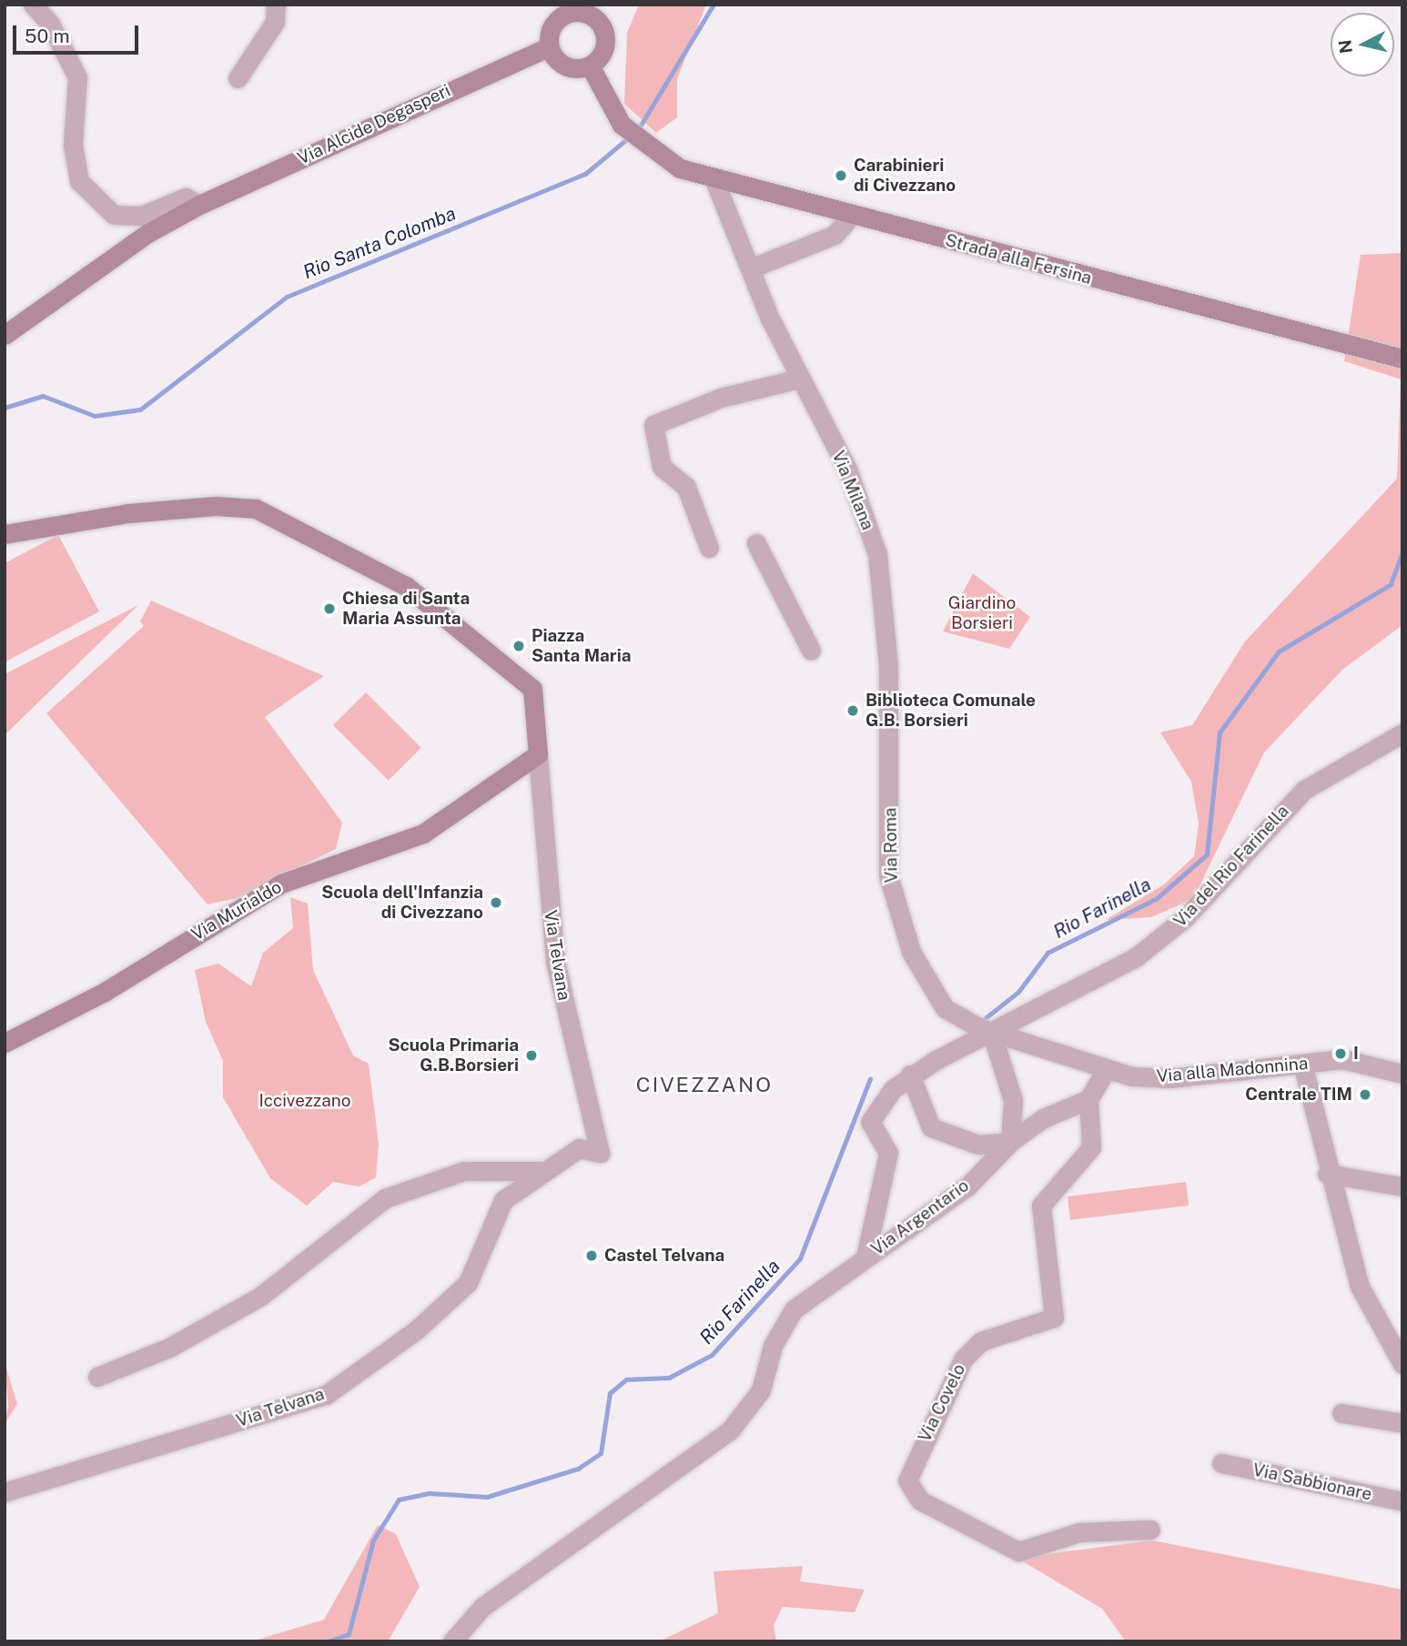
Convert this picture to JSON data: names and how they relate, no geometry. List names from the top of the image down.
{
  "streets": {
    "street": [
      "Via Alcide Degasperi",
      "Strada alla Fersina",
      "Via Milana",
      "Via Roma",
      "Via del Rio Farinella",
      "Via Murialdo",
      "Via Telvana",
      "Via alla Madonnina",
      "Via Argentario",
      "Via Covelo",
      "Via Sabbionare"
    ]
  },
  "crossings": [
    ["Via Alcide Degasperi", "Strada alla Fersina"],
    ["Strada alla Fersina", "Via Milana"],
    ["Via Milana", "Via Roma"],
    ["Via Roma", "Via del Rio Farinella"],
    ["Via Roma", "Via alla Madonnina"],
    ["Via del Rio Farinella", "Via alla Madonnina"],
    ["Via Murialdo", "Via Telvana"]
  ],
  "districts": ["CIVEZZANO"],
  "water": ["Rio Santa Colomba", "Rio Farinella"],
  "parks": ["Giardino Borsieri", "Iccivezzano"],
  "places": [
    "Carabinieri di Civezzano",
    "Chiesa di Santa Maria Assunta",
    "Piazza Santa Maria",
    "Biblioteca Comunale G.B. Borsieri",
    "Scuola dell'Infanzia di Civezzano",
    "I",
    "Scuola Primaria G.B.Borsieri",
    "Centrale TIM",
    "Castel Telvana"
  ],
  "scale_bar": "50 m",
  "north": "left"
}
